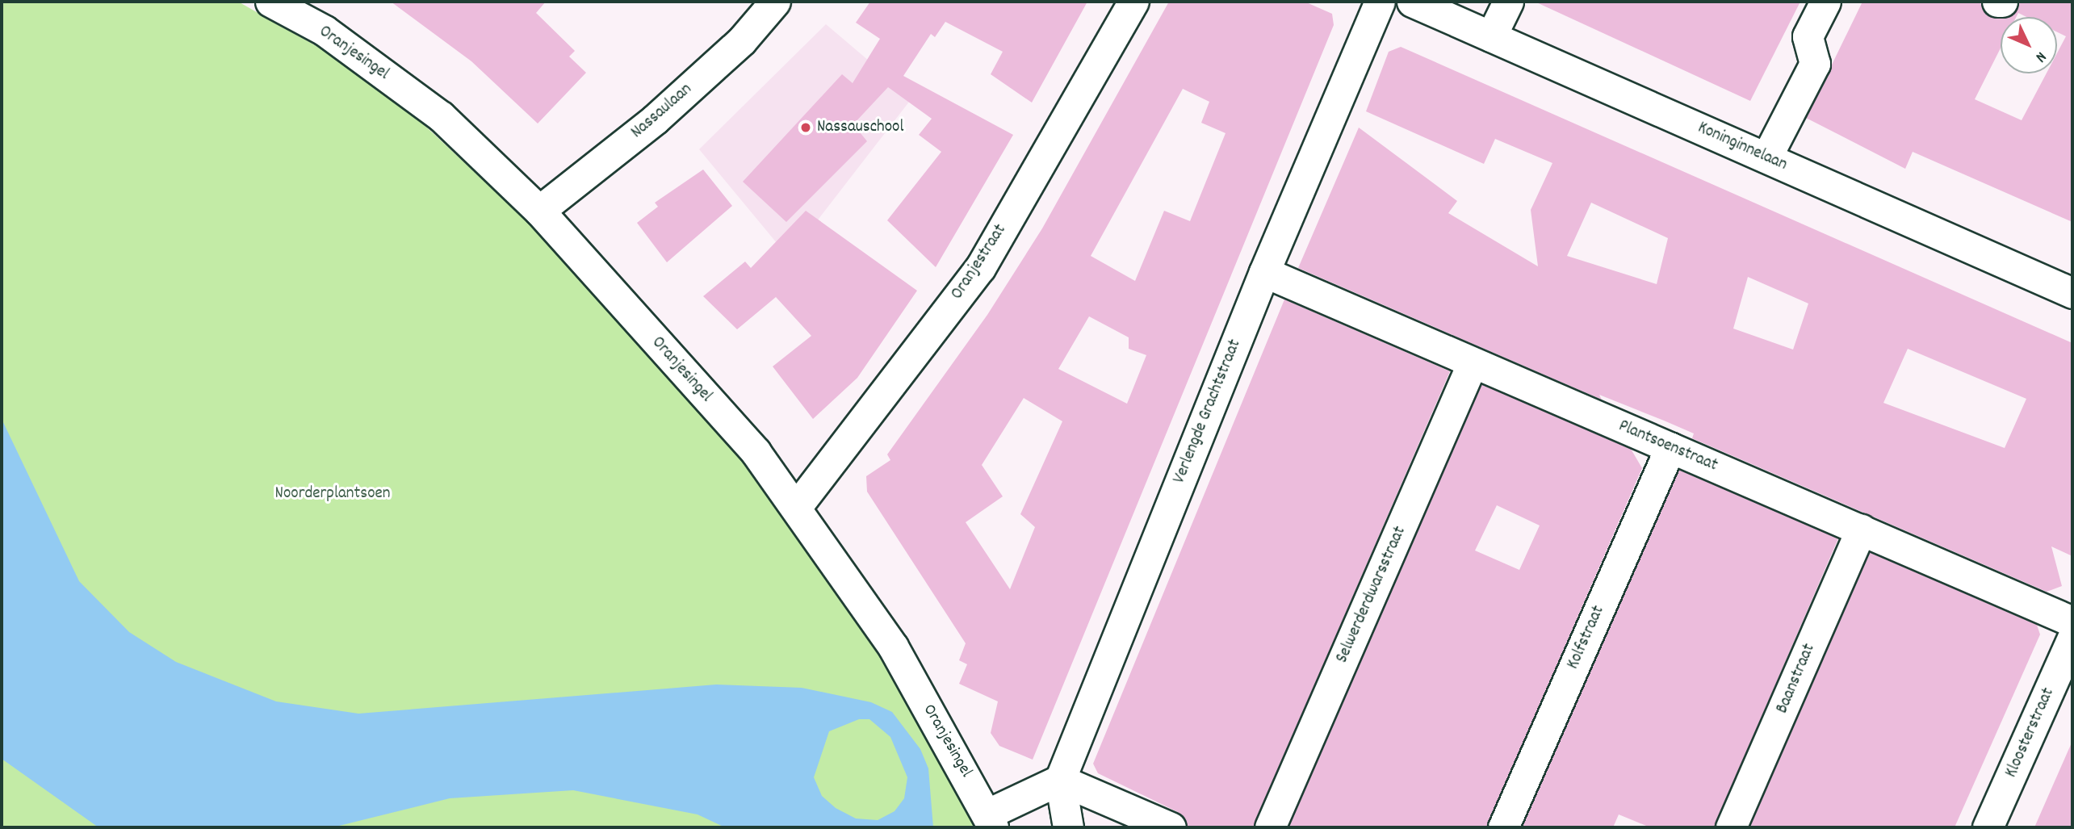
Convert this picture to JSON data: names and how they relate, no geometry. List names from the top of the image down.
{
  "streets": {
    "street": [
      "Oranjesingel",
      "Nassaulaan",
      "Koninginnelaan",
      "Oranjestraat",
      "Verlengde Grachtstraat",
      "Plantsoenstraat",
      "Selwerderdwarsstraat",
      "Kolfstraat",
      "Baanstraat",
      "Kloosterstraat"
    ]
  },
  "crossings": [
    ["Oranjesingel", "Nassaulaan"],
    ["Oranjesingel", "Oranjestraat"],
    ["Verlengde Grachtstraat", "Plantsoenstraat"],
    ["Plantsoenstraat", "Selwerderdwarsstraat"],
    ["Plantsoenstraat", "Kolfstraat"],
    ["Plantsoenstraat", "Baanstraat"]
  ],
  "parks": ["Noorderplantsoen"],
  "places": ["Nassauschool"],
  "north": "bottom right"
}
